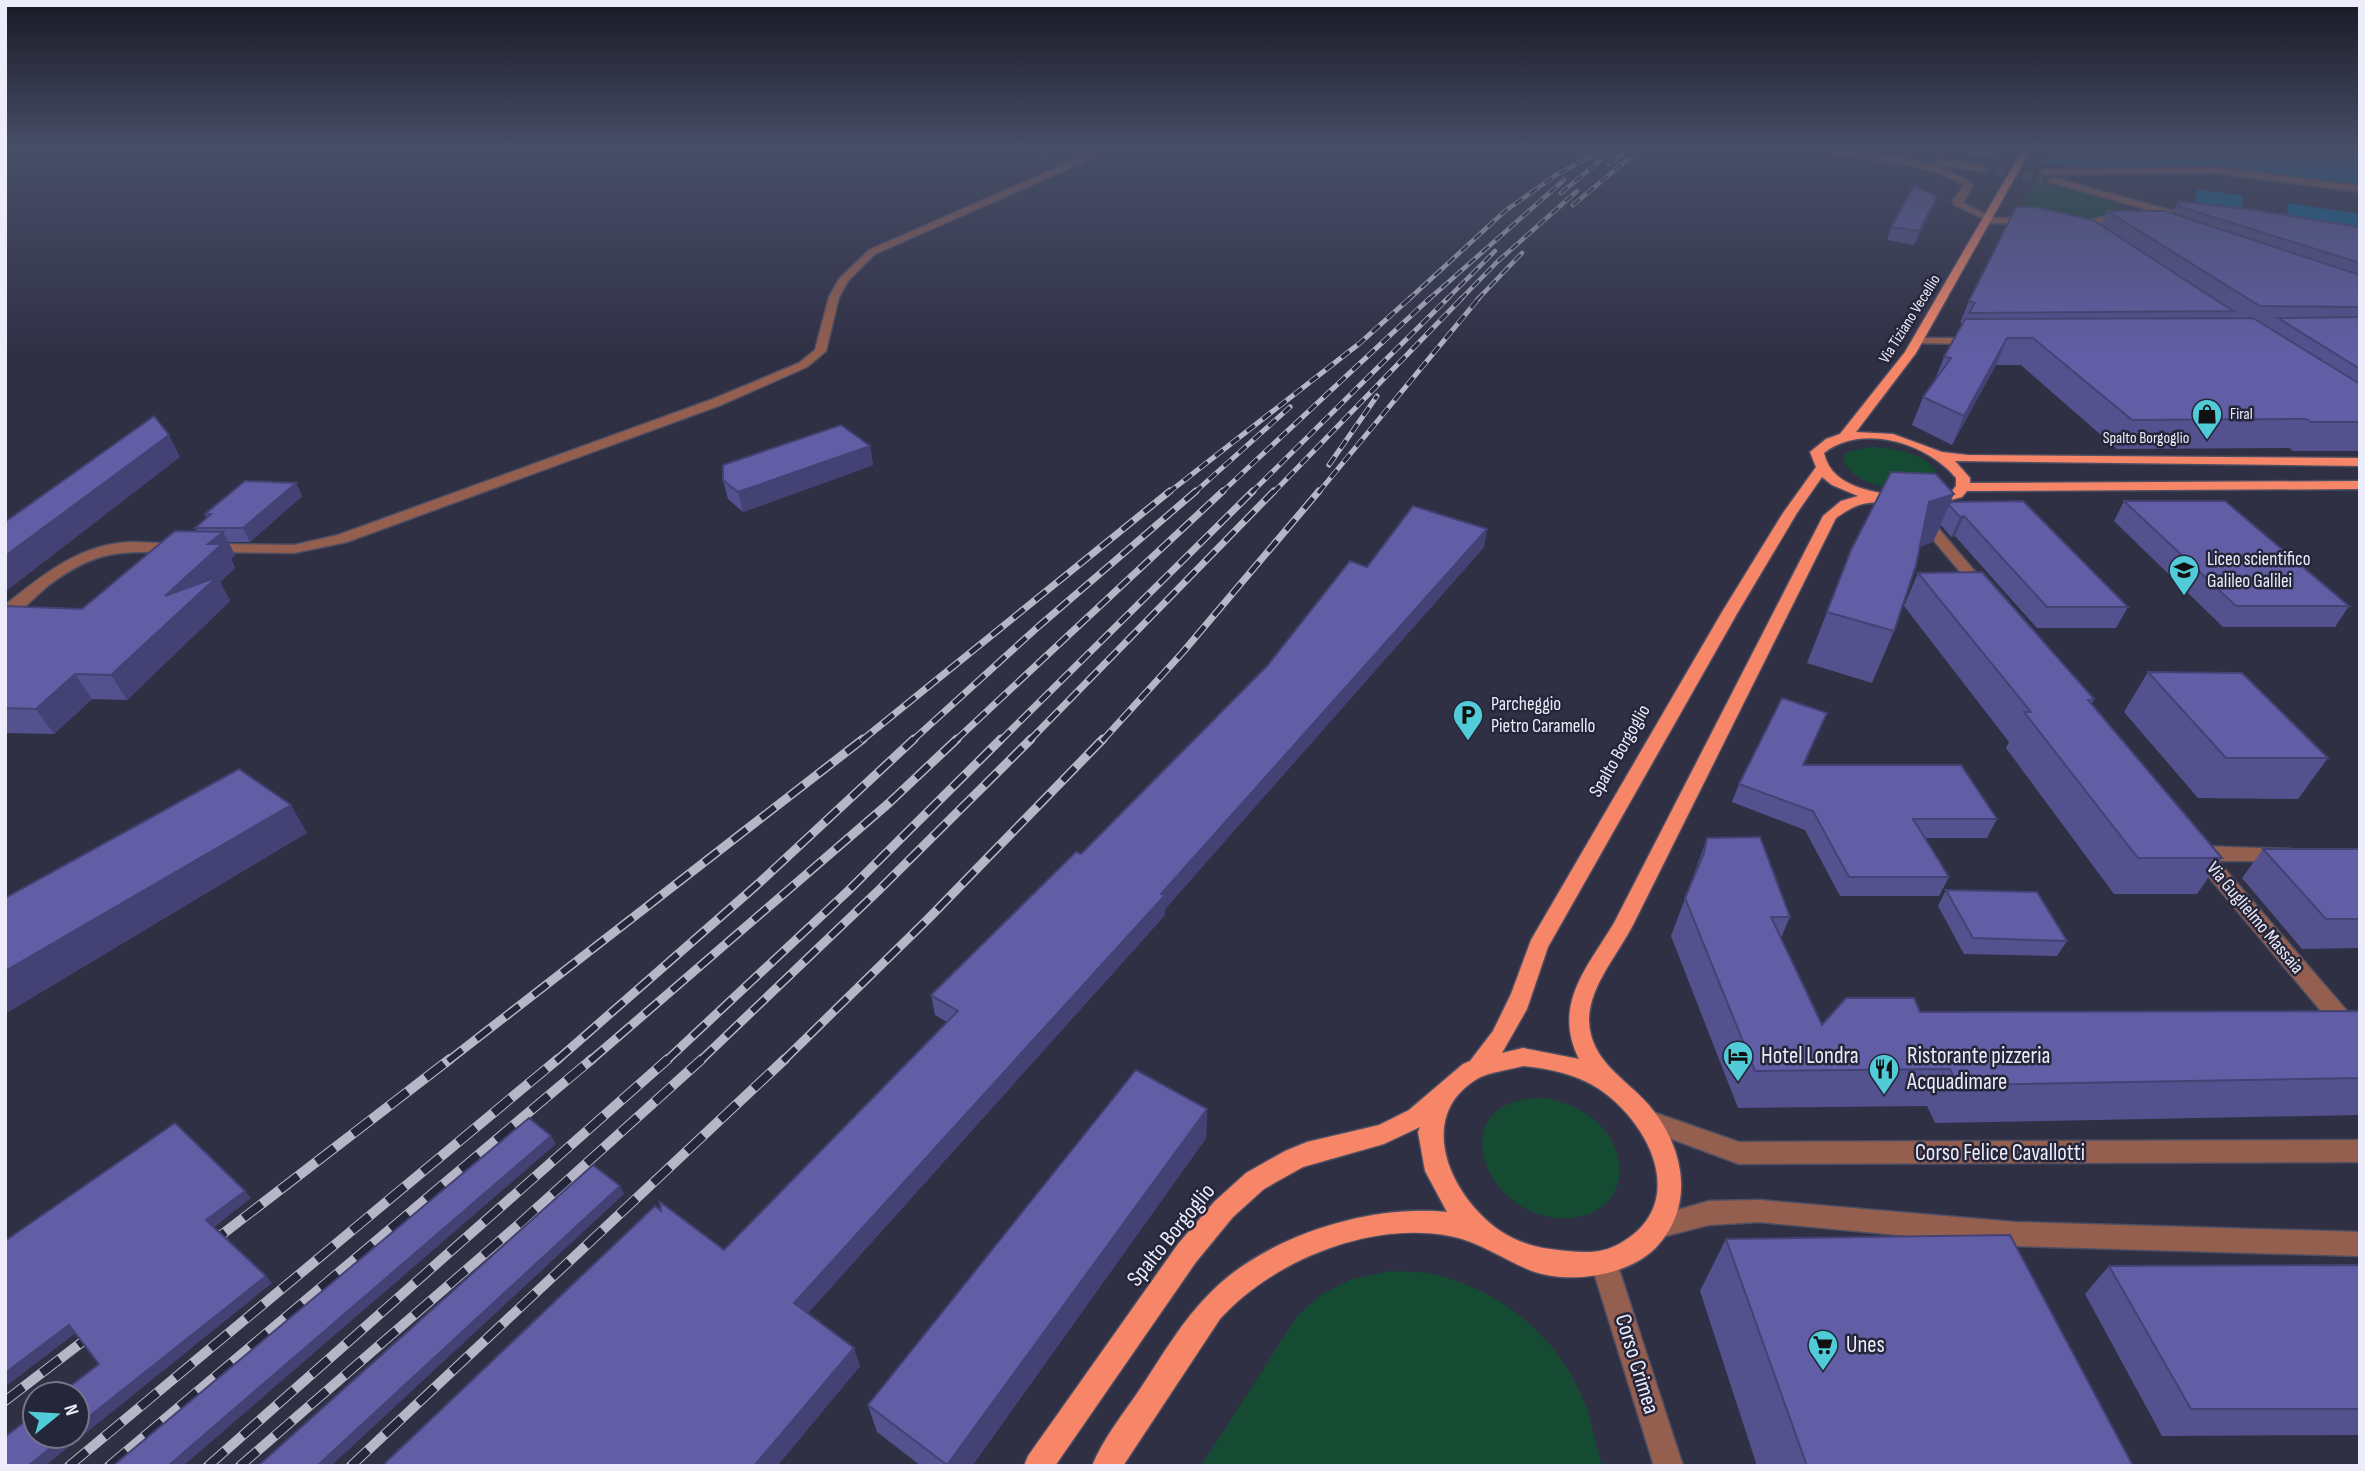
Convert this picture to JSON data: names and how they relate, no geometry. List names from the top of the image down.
{
  "streets": {
    "main road": ["Via Tiziano Vecellio", "Spalto Borgoglio"],
    "street": ["Via Guglielmo Massaia", "Corso Felice Cavallotti", "Corso Crimea"]
  },
  "crossings": [
    ["Via Tiziano Vecellio", "Spalto Borgoglio"],
    ["Spalto Borgoglio", "Corso Felice Cavallotti"],
    ["Spalto Borgoglio", "Corso Crimea"],
    ["Corso Felice Cavallotti", "Corso Crimea"]
  ],
  "places": {
    "shop": ["Firal"],
    "school or university": ["Liceo scientifico Galileo Galilei"],
    "parking": ["Parcheggio Pietro Caramello"],
    "hotel": ["Hotel Londra"],
    "restaurant": ["Ristorante pizzeria Acquadimare"],
    "supermarket": ["Unes"]
  },
  "north": "right"
}
